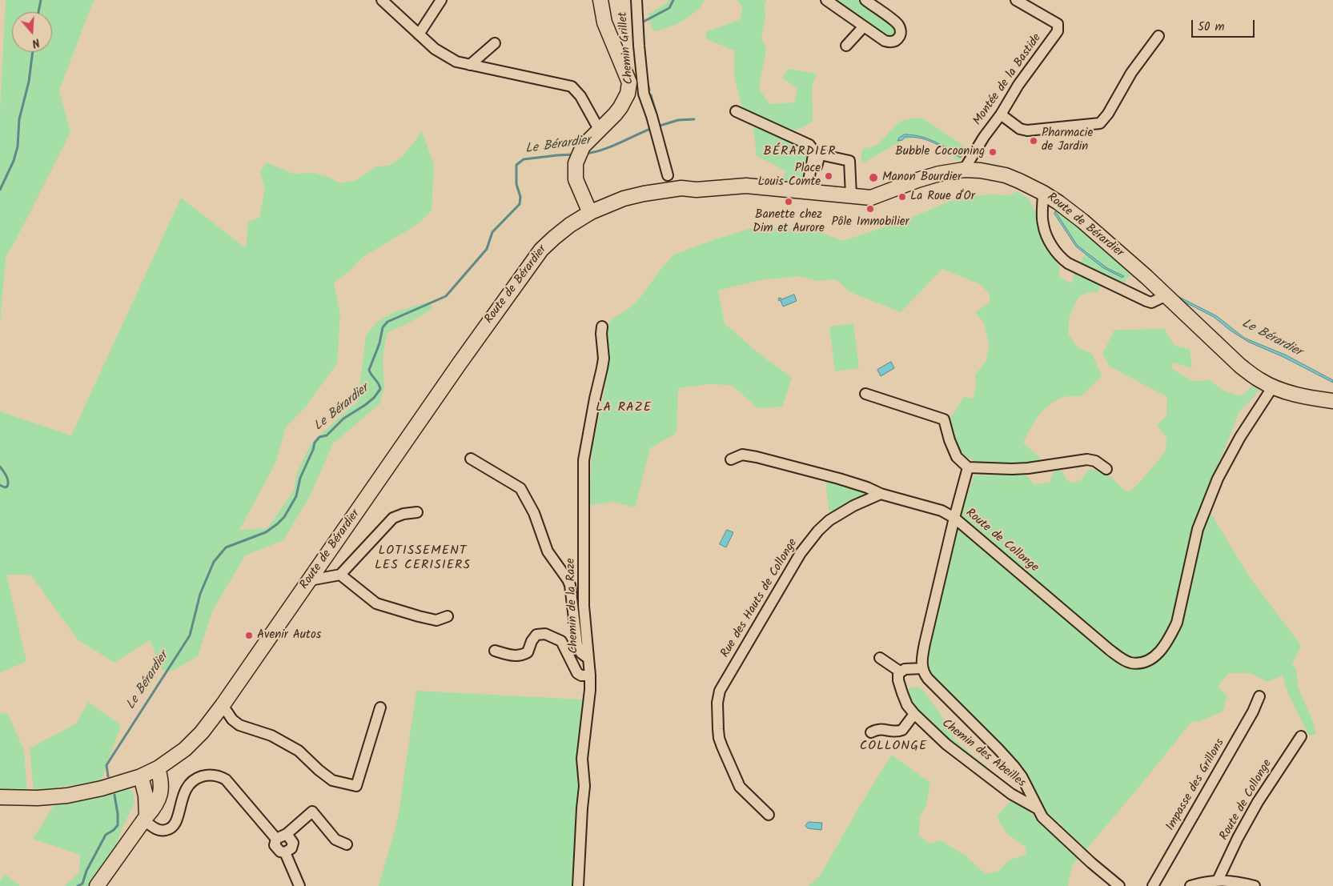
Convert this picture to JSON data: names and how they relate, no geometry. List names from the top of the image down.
{
  "streets": {
    "main road": ["Route de Bérardier"],
    "street": [
      "Chemin Grillet",
      "Montée de la Bastide",
      "Route de Collonge",
      "Rue des Hauts de Collonge",
      "Chemin de la Raze",
      "Chemin des Abeilles",
      "Impasse des Grillons"
    ]
  },
  "crossings": [
    ["Montée de la Bastide", "Route de Bérardier"],
    ["Route de Bérardier", "Route de Collonge"]
  ],
  "districts": [
    "BÉRARDIER",
    "LA RAZE",
    "LOTISSEMENT LES CERISIERS",
    "COLLONGE"
  ],
  "water": ["Le Bérardier"],
  "places": [
    "Pharmacie de Jardin",
    "Bubble Cocooning",
    "Place Louis Comte",
    "Manon Bourdier",
    "La Roue d'Or",
    "Banette chez Dim et Aurore",
    "Pôle Immobilier",
    "Avenir Autos"
  ],
  "scale_bar": "50 m",
  "north": "bottom"
}
